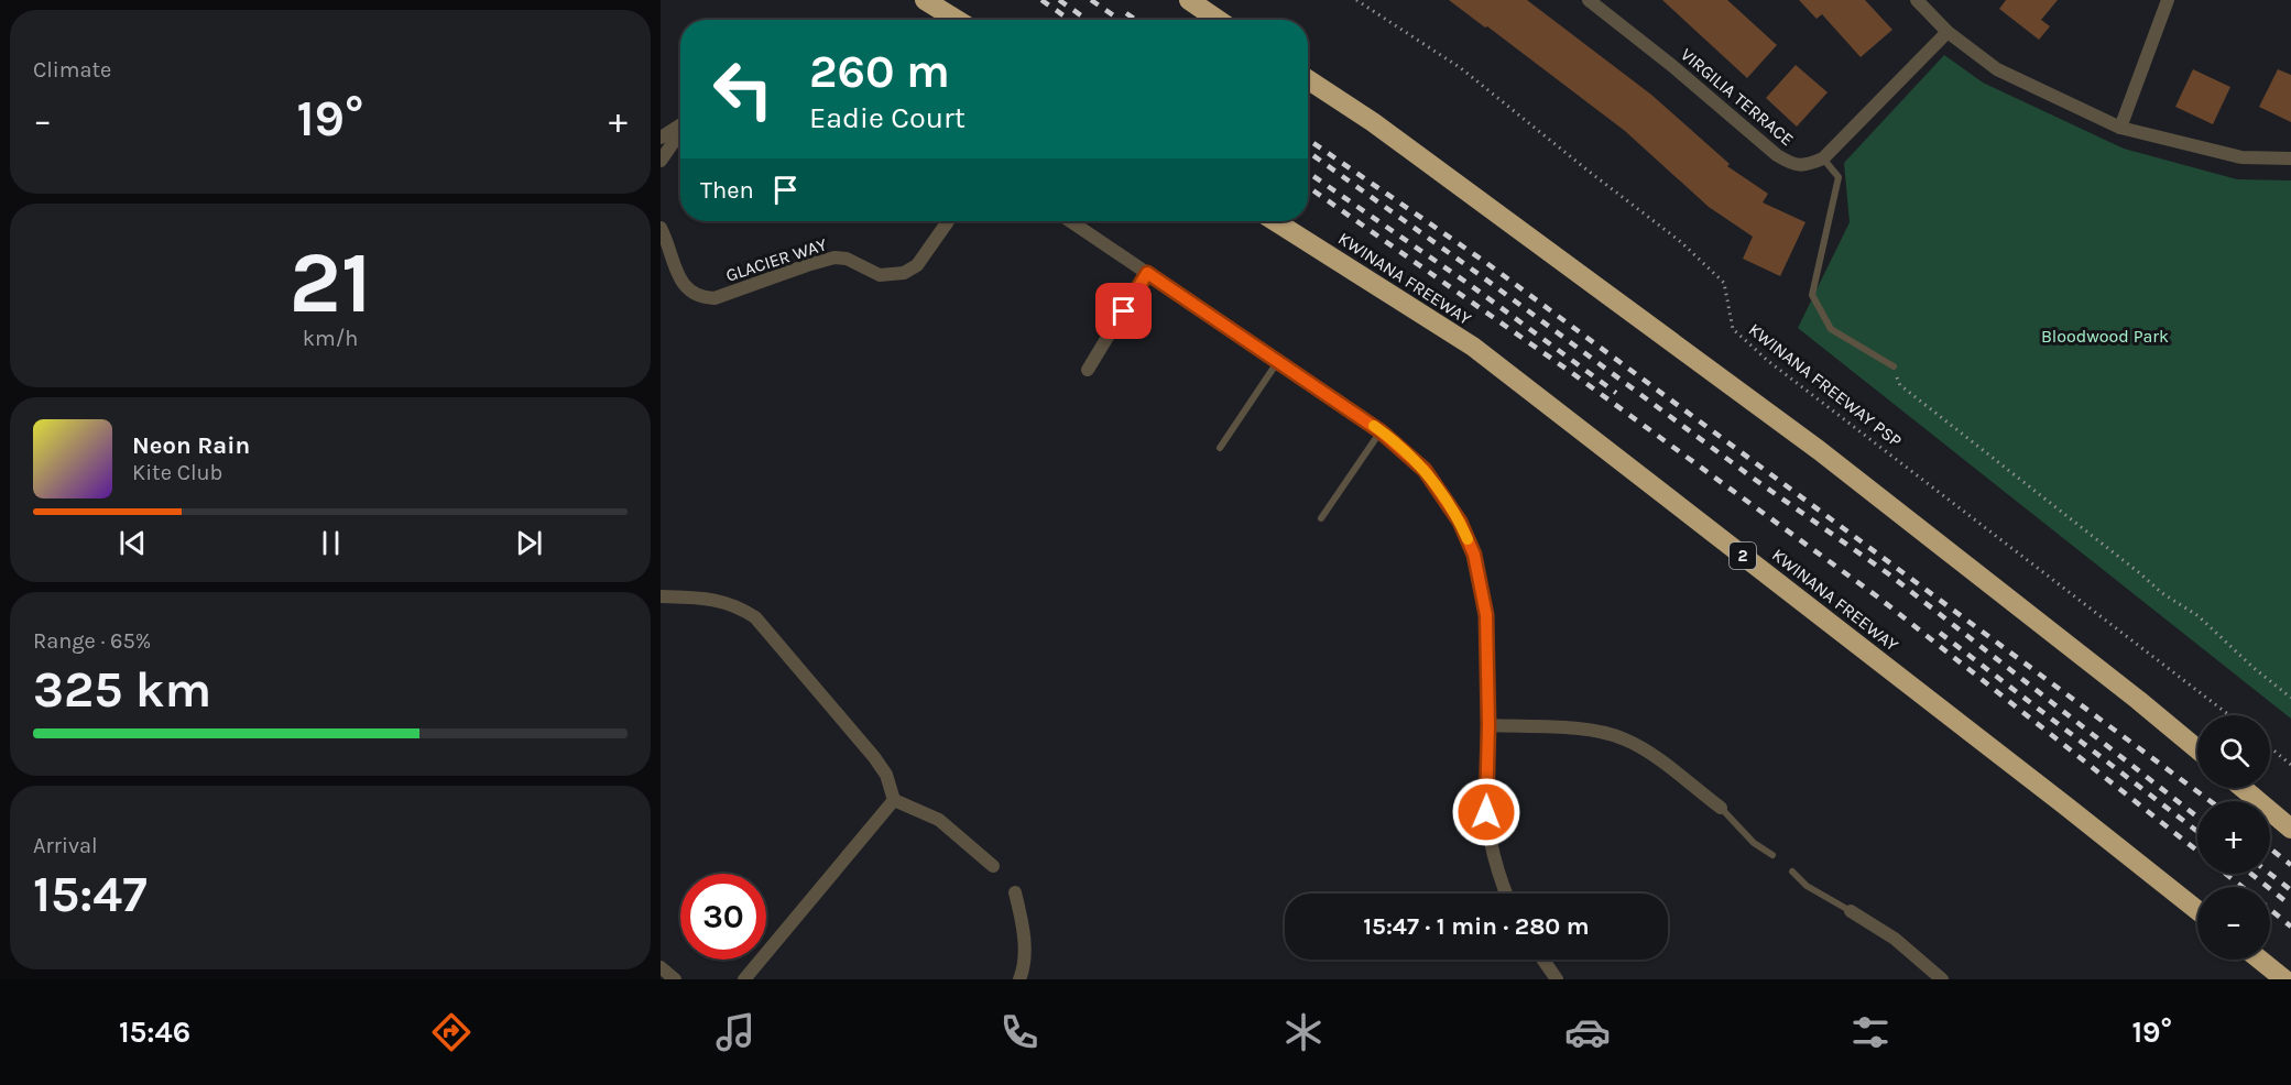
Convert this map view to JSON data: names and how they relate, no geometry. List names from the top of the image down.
{
  "streets": {
    "highway": ["KWINANA FREEWAY", "2"],
    "street": ["VIRGILIA TERRACE", "GLACIER WAY"],
    "path": ["KWINANA FREEWAY PSP"]
  },
  "parks": ["Bloodwood Park"],
  "page": {
    "tile": [
      "Climate",
      ["21", "km/h"],
      ["Range · 65%", "325 km"],
      ["Arrival", "15:47"]
    ],
    "turn": ["260 m", "Eadie Court"],
    "heat": ["−", "19°", "+"],
    "then": "Then",
    "song": ["Neon Rain", "Kite Club"],
    "map_buttons": ["+", "−"],
    "limit": "30",
    "trip": "15:47 · 1 min · 280 m",
    "tabs": ["15:46", "19°"]
  }
}
